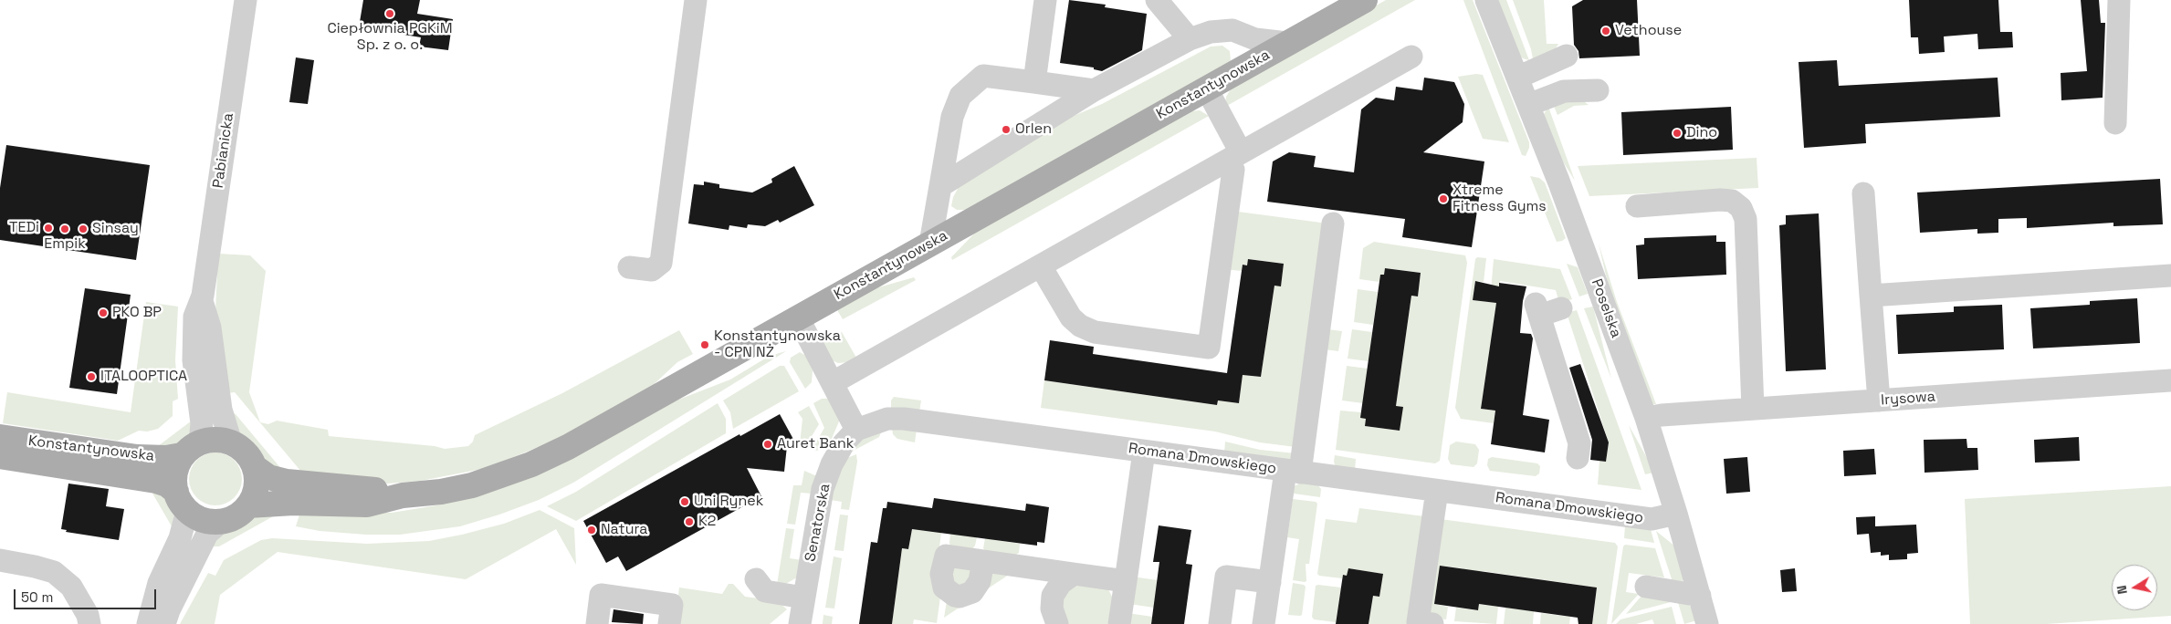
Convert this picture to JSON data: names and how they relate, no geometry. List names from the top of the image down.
{
  "streets": {
    "main road": ["Konstantynowska"],
    "street": [
      "Pabianicka",
      "Poselska",
      "Irysowa",
      "Romana Dmowskiego",
      "Senatorska"
    ]
  },
  "crossings": [
    ["Konstantynowska", "Pabianicka"],
    ["Poselska", "Irysowa"],
    ["Poselska", "Romana Dmowskiego"],
    ["Romana Dmowskiego", "Senatorska"]
  ],
  "places": [
    "Ciepłownia PGKiM Sp. z o. o.",
    "Vethouse",
    "Orlen",
    "Dino",
    "Xtreme Fitness Gyms",
    "TEDi",
    "Empik",
    "Sinsay",
    "PKO BP",
    "Konstantynowska - CPN NŻ",
    "ITALOOPTICA",
    "Auret Bank",
    "Uni Rynek",
    "K2",
    "Natura"
  ],
  "scale_bar": "50 m",
  "north": "left"
}
